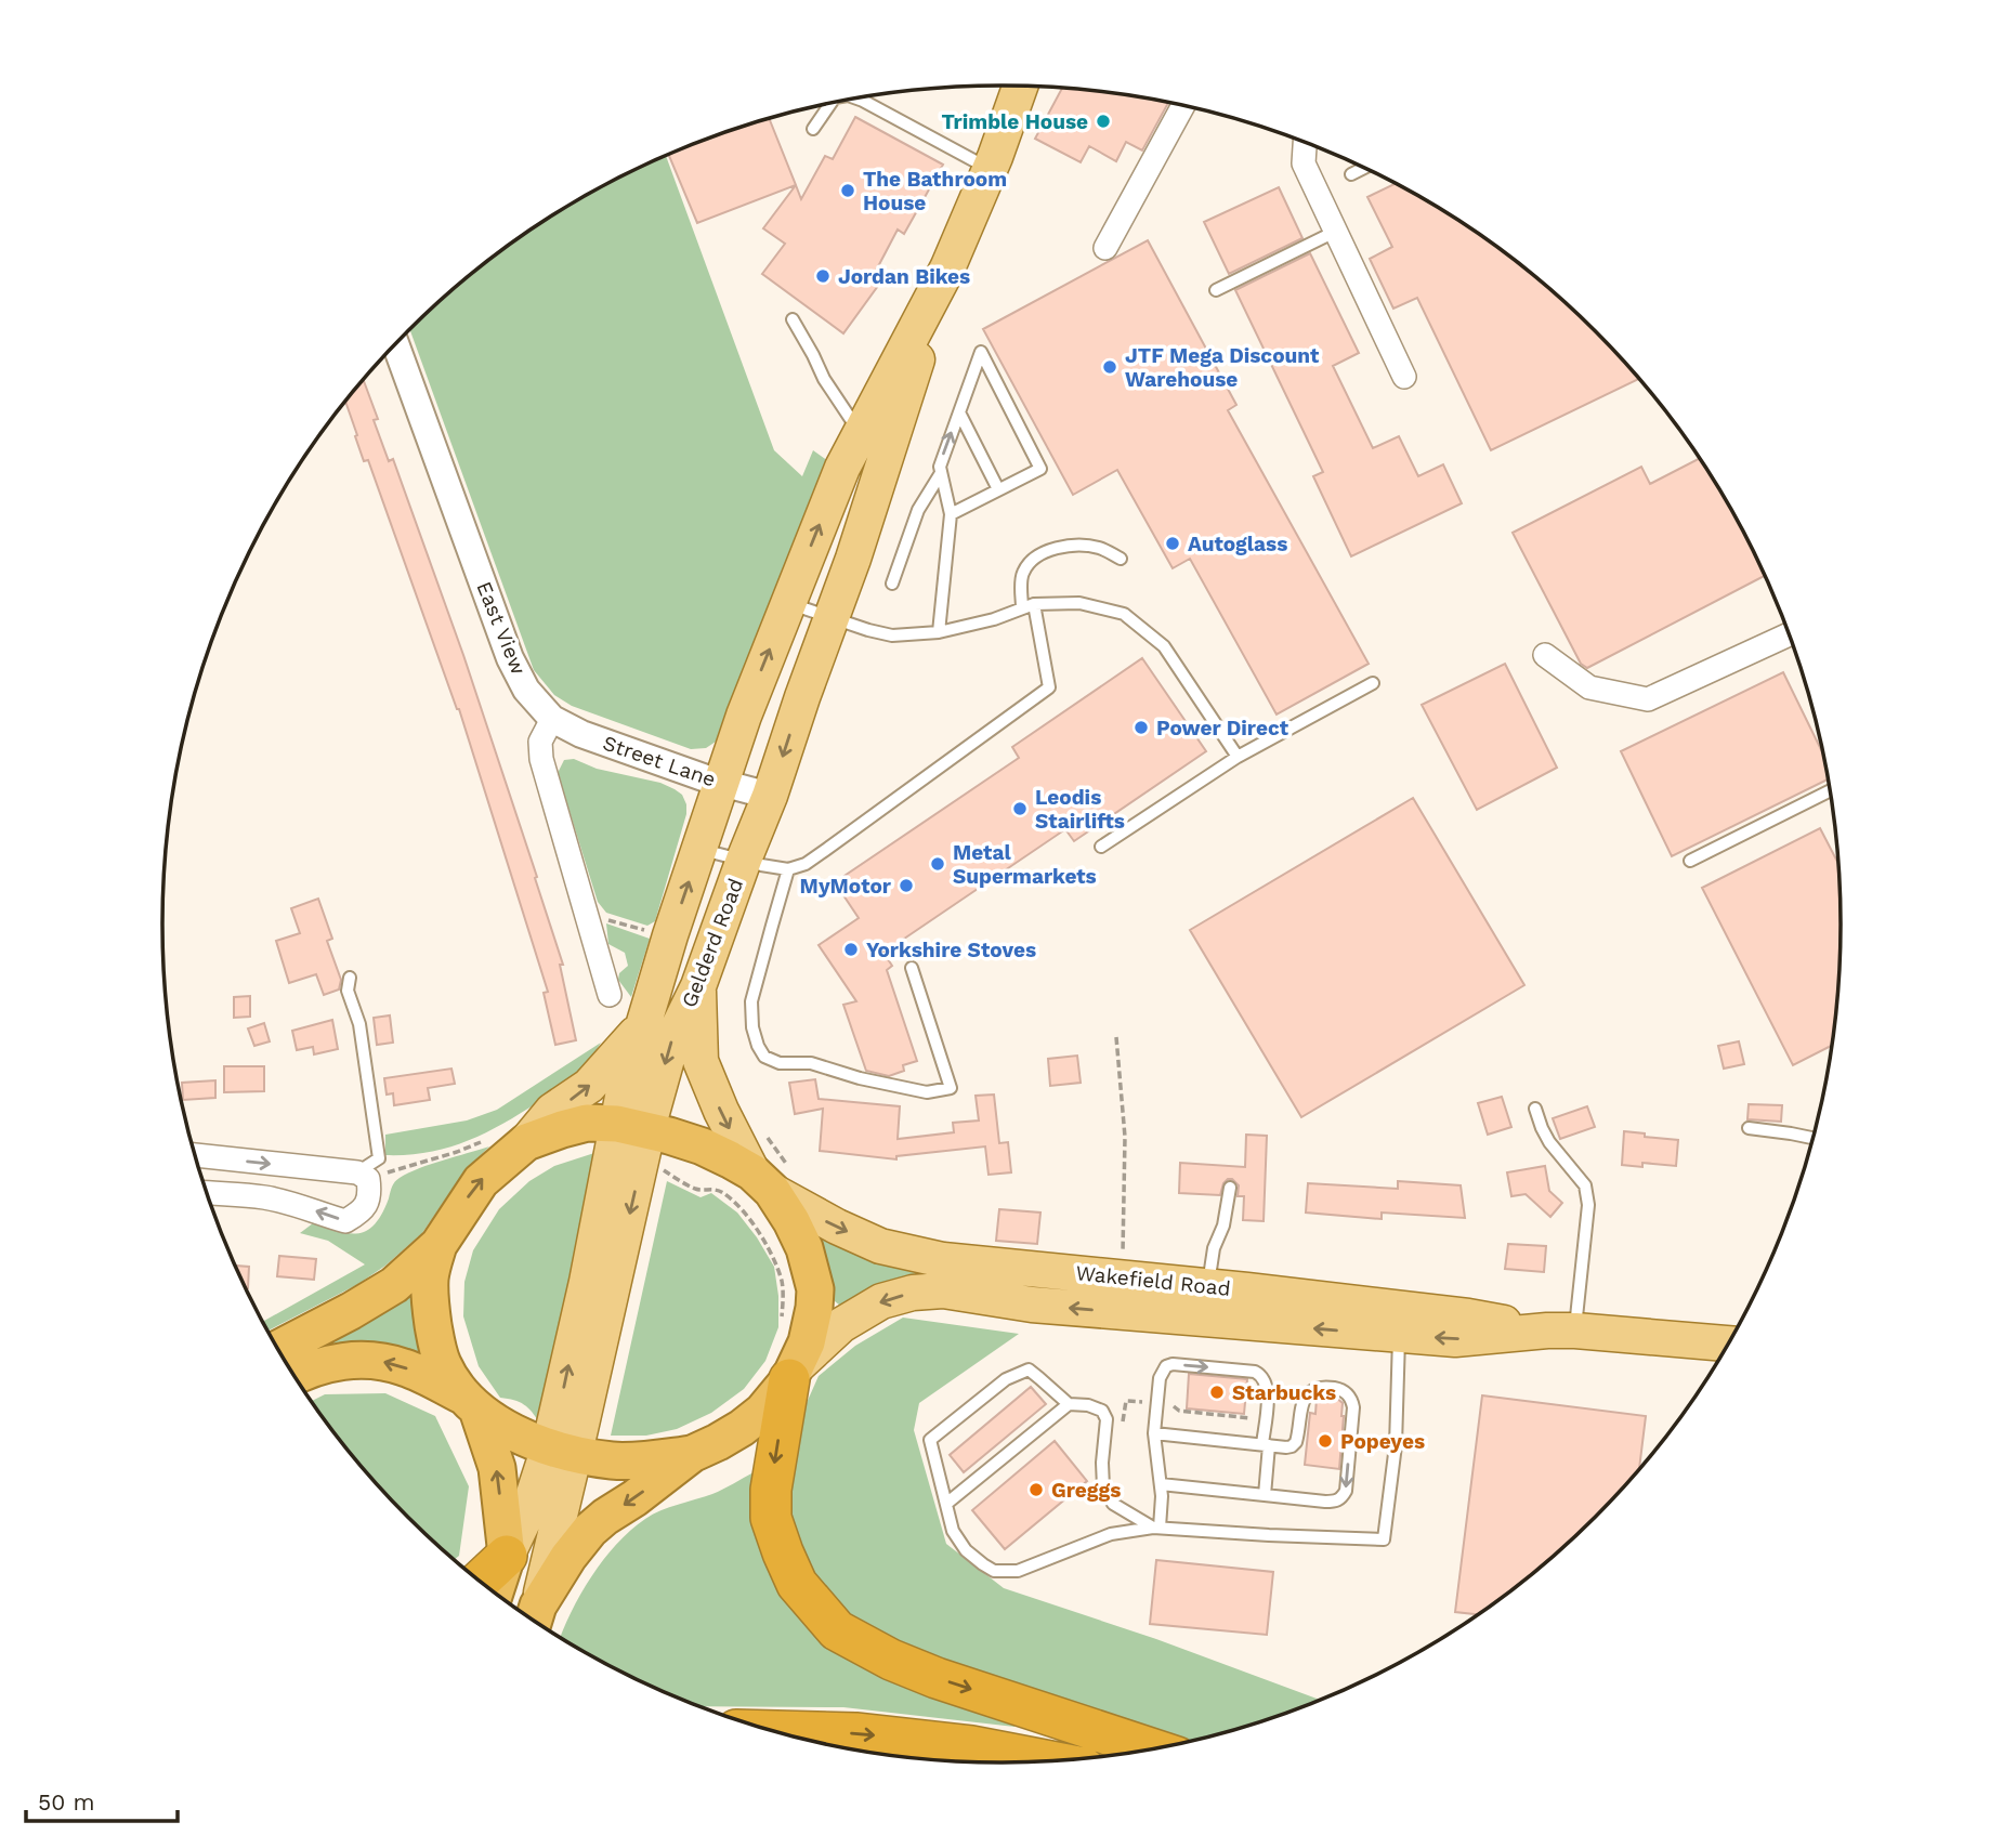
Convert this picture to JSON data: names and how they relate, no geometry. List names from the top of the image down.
{
  "streets": {
    "highway": ["Gelderd Road"],
    "main road": ["Wakefield Road"],
    "street": ["East View", "Street Lane"]
  },
  "crossings": [
    ["East View", "Street Lane"],
    ["Street Lane", "Gelderd Road"]
  ],
  "places": [
    "Trimble House",
    "The Bathroom House",
    "Jordan Bikes",
    "JTF Mega Discount Warehouse",
    "Autoglass",
    "Power Direct",
    "Leodis Stairlifts",
    "Metal Supermarkets",
    "MyMotor",
    "Yorkshire Stoves",
    "Starbucks",
    "Popeyes",
    "Greggs"
  ],
  "scale_bar": "50 m"
}
